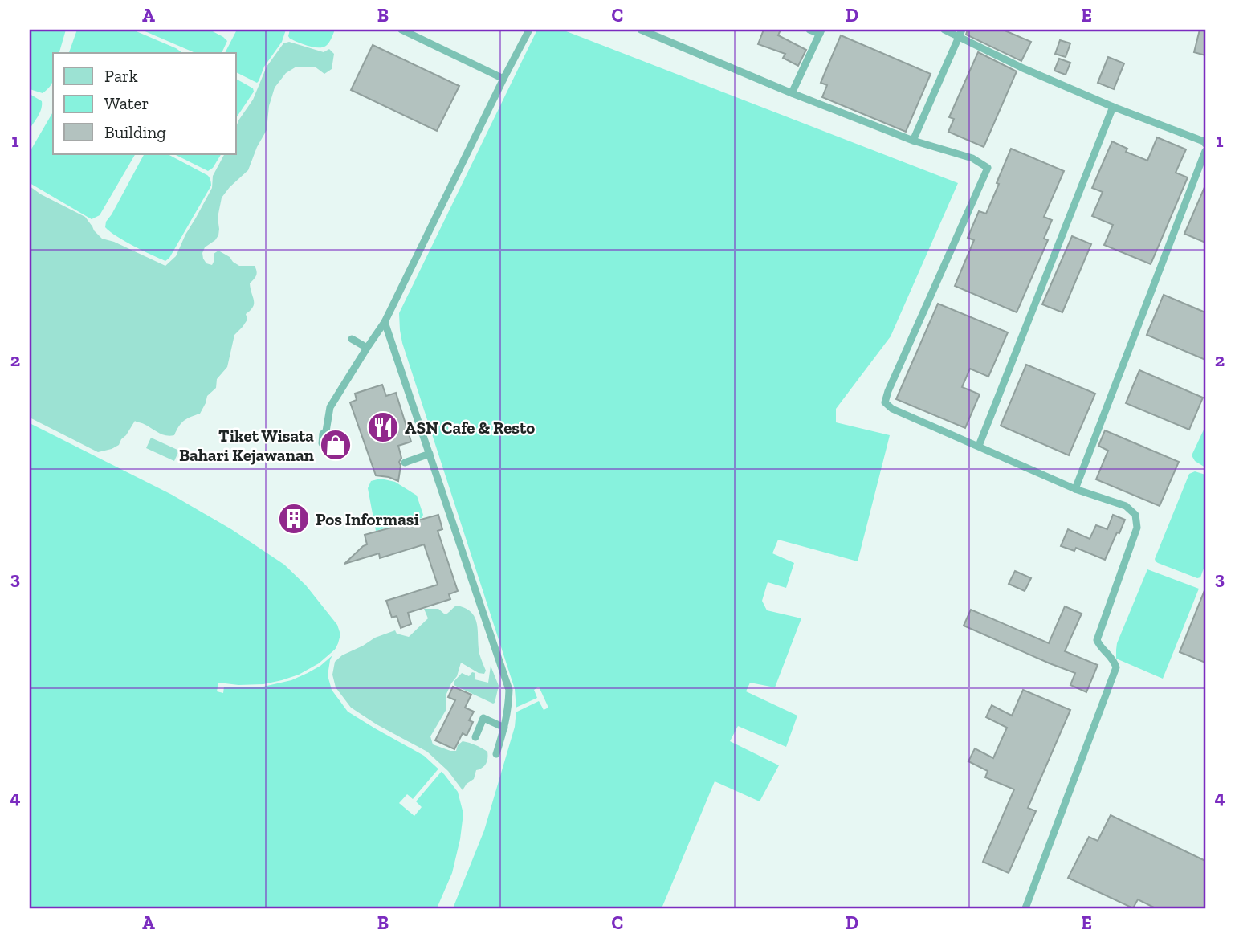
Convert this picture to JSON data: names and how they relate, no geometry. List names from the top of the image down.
{
  "places": {
    "restaurant": ["ASN Cafe & Resto"],
    "shop": ["Tiket Wisata Bahari Kejawanan"],
    "building": ["Pos Informasi"]
  },
  "legend": ["Park", "Water", "Building"],
  "grid": {
    "columns": [
      "A",
      "B",
      "C",
      "D",
      "E"
    ],
    "rows": [
      "1",
      "2",
      "3",
      "4"
    ]
  }
}
